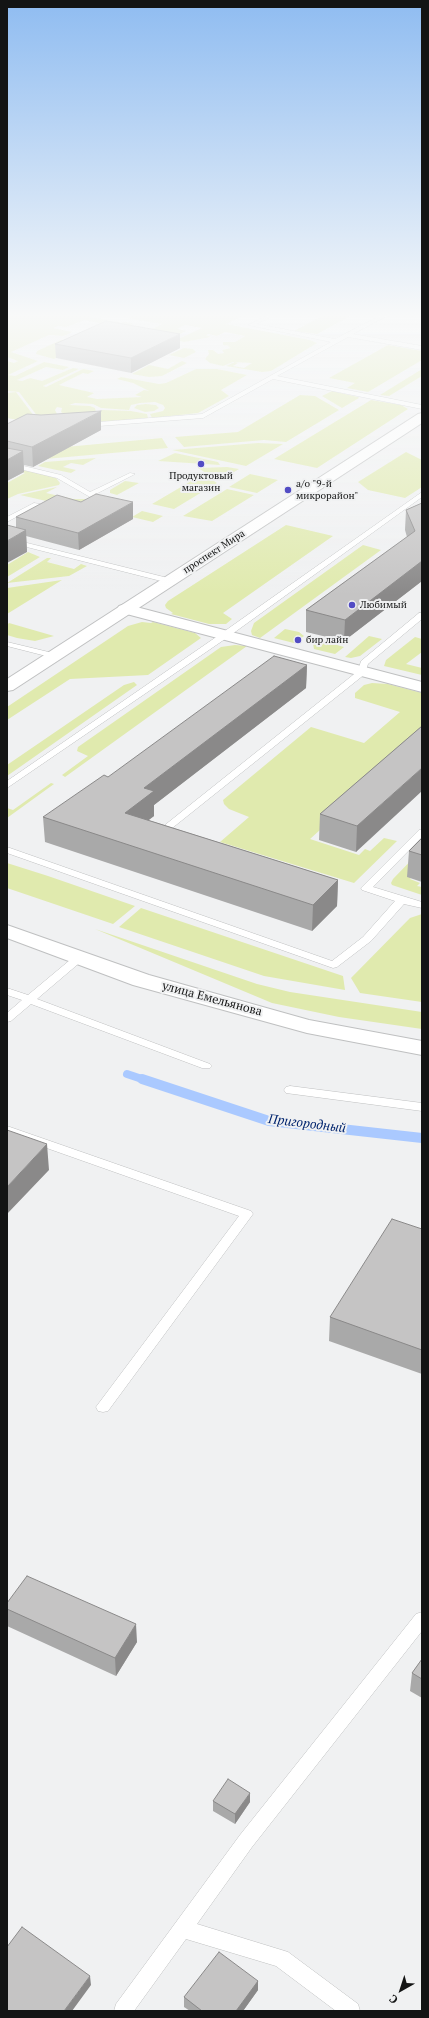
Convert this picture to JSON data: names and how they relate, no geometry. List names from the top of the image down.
{
  "streets": {
    "main road": ["проспект Мира", "улица Емельянова"]
  },
  "water": ["Пригородный"],
  "places": [
    "Продуктовый магазин",
    "а/о \"9-й микрорайон\"",
    "Любимый",
    "бир лайн"
  ],
  "north": "bottom left"
}
